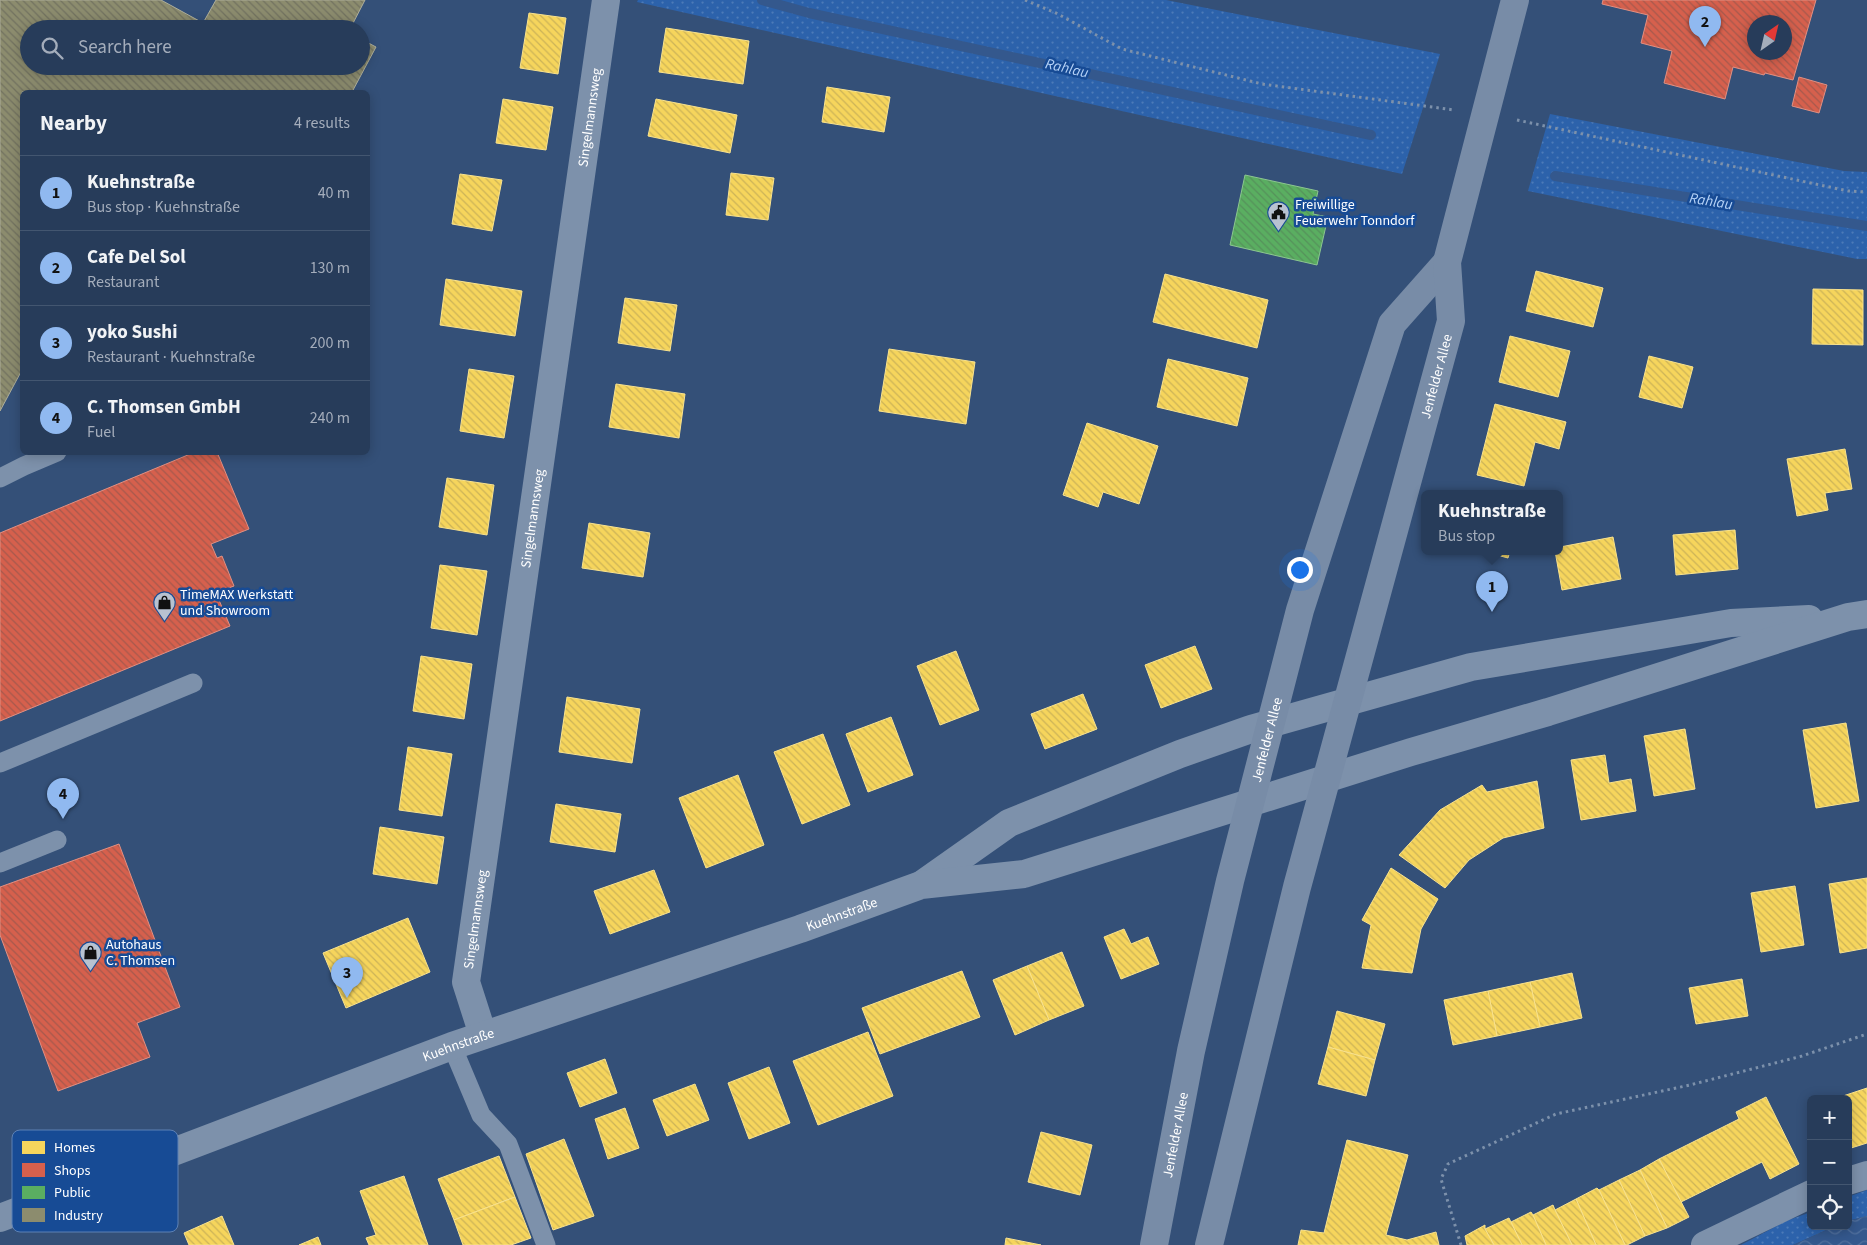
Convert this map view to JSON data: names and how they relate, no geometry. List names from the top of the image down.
{
  "streets": {
    "main road": ["Jenfelder Allee"],
    "street": ["Singelmannsweg", "Kuehnstraße"]
  },
  "crossings": [
    ["Singelmannsweg", "Kuehnstraße"],
    ["Jenfelder Allee", "Kuehnstraße"]
  ],
  "water": ["Rahlau"],
  "places": {
    "public building": ["Freiwillige Feuerwehr Tonndorf"],
    "shop": ["TimeMAX Werkstatt und Showroom", "Autohaus C. Thomsen"]
  },
  "legend": [
    "Homes",
    "Shops",
    "Public",
    "Industry"
  ],
  "north": "top right",
  "page": {
    "pins": [
      "2",
      "1",
      "4",
      "3"
    ],
    "search": "Search here",
    "heading": ["Nearby", "4 results"],
    "list": [
      {
        "mark": "1",
        "name": "Kuehnstraße",
        "note": "Bus stop · Kuehnstraße",
        "value": "40 m"
      },
      {
        "mark": "2",
        "name": "Cafe Del Sol",
        "note": "Restaurant",
        "value": "130 m"
      },
      {
        "mark": "3",
        "name": "yoko Sushi",
        "note": "Restaurant · Kuehnstraße",
        "value": "200 m"
      },
      {
        "mark": "4",
        "name": "C. Thomsen GmbH",
        "note": "Fuel",
        "value": "240 m"
      }
    ],
    "popup": ["Kuehnstraße", "Bus stop"],
    "map_buttons": ["+", "−"]
  }
}
